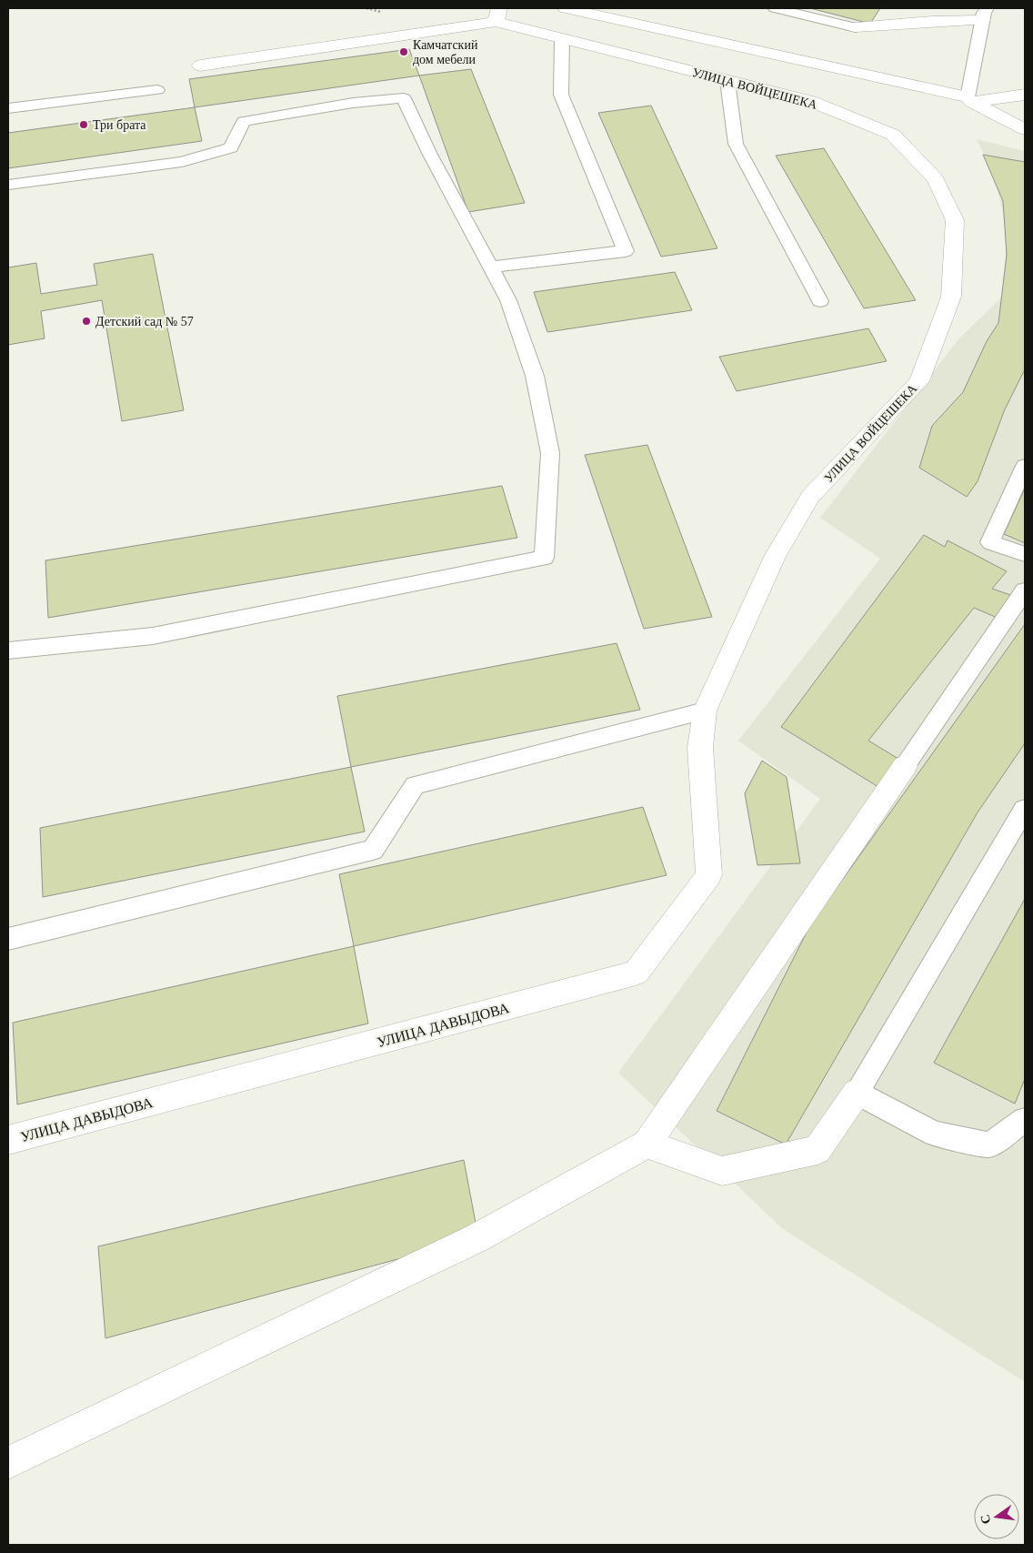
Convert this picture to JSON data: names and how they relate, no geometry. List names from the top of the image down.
{
  "streets": {
    "street": ["УЛИЦА ВОЙЦЕШЕКА", "УЛИЦА ДАВЫДОВА"]
  },
  "crossings": [
    ["УЛИЦА ВОЙЦЕШЕКА", "УЛИЦА ДАВЫДОВА"]
  ],
  "places": ["Камчатский дом мебели", "Три брата", "Детский сад № 57"],
  "north": "left"
}
